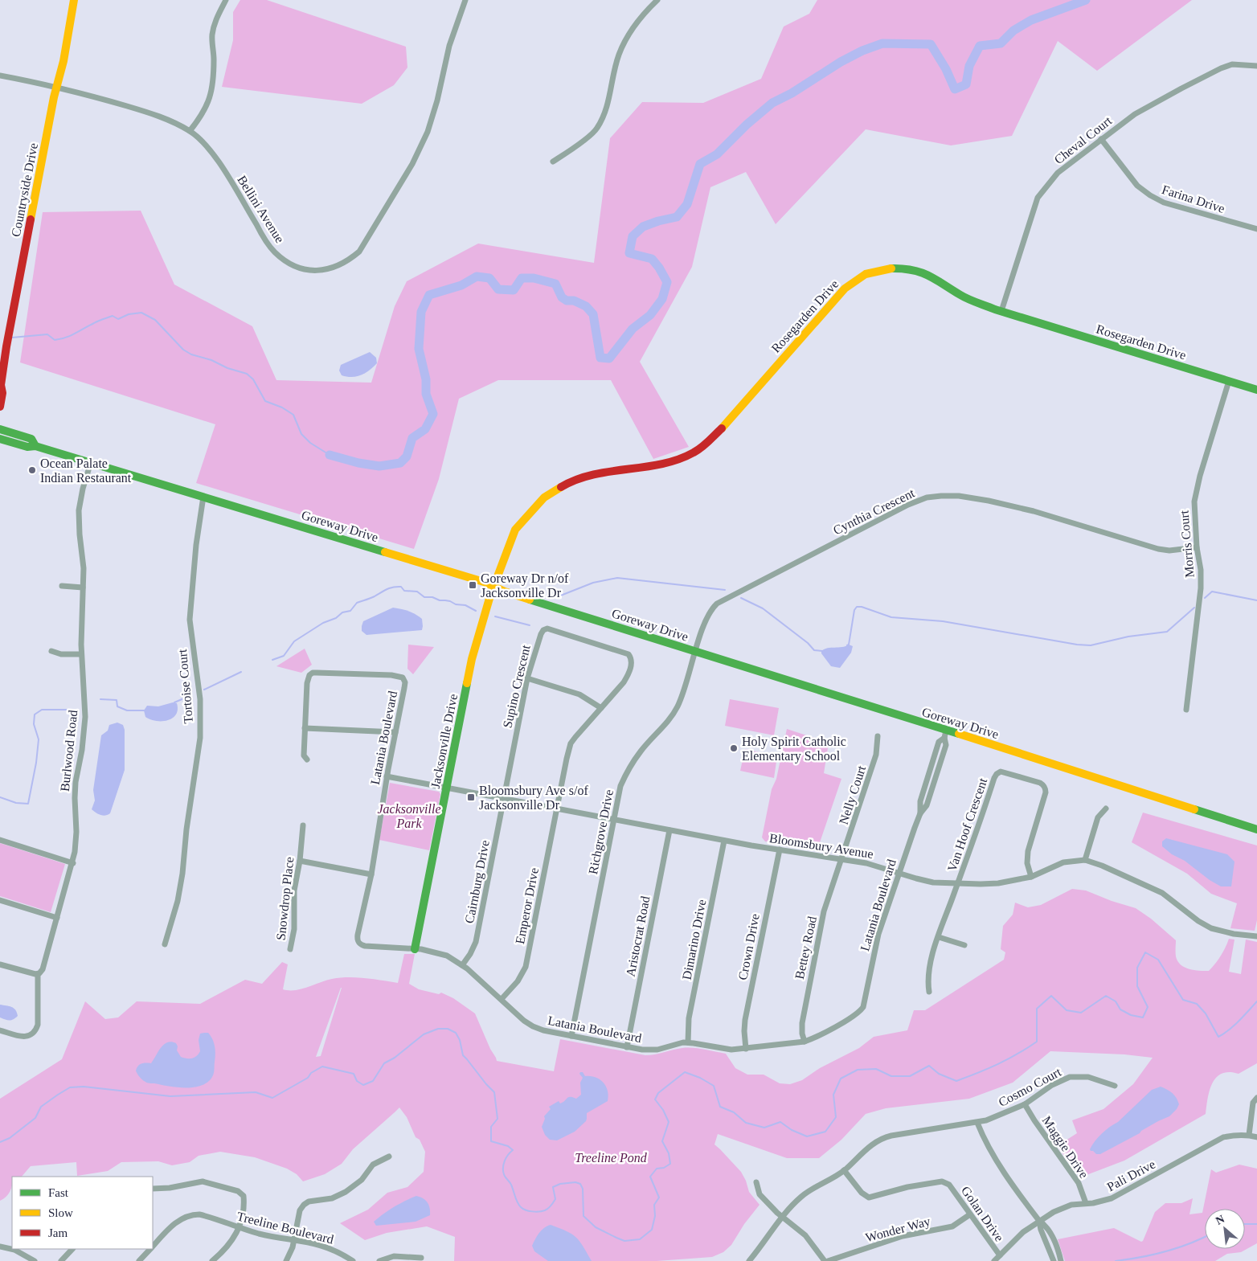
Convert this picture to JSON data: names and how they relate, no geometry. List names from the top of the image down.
{
  "streets": {
    "street": [
      "Cheval Court",
      "Countryside Drive",
      "Farina Drive",
      "Bellini Avenue",
      "Rosegarden Drive",
      "Cynthia Crescent",
      "Goreway Drive",
      "Morris Court",
      "Tortoise Court",
      "Supino Crescent",
      "Latania Boulevard",
      "Jacksonville Drive",
      "Burlwood Road",
      "Nelly Court",
      "Van Hoof Crescent",
      "Richgrove Drive",
      "Bloomsbury Avenue",
      "Cairnburg Drive",
      "Snowdrop Place",
      "Emperor Drive",
      "Aristocrat Road",
      "Dimarino Drive",
      "Crown Drive",
      "Bettey Road",
      "Cosmo Court",
      "Maggie Drive",
      "Pali Drive",
      "Golan Drive",
      "Treeline Boulevard",
      "Wonder Way"
    ]
  },
  "crossings": [
    ["Cheval Court", "Farina Drive"],
    ["Cheval Court", "Rosegarden Drive"],
    ["Countryside Drive", "Bellini Avenue"],
    ["Rosegarden Drive", "Goreway Drive"],
    ["Rosegarden Drive", "Morris Court"],
    ["Rosegarden Drive", "Jacksonville Drive"],
    ["Cynthia Crescent", "Goreway Drive"],
    ["Cynthia Crescent", "Morris Court"],
    ["Cynthia Crescent", "Richgrove Drive"],
    ["Goreway Drive", "Tortoise Court"],
    ["Goreway Drive", "Latania Boulevard"],
    ["Goreway Drive", "Jacksonville Drive"],
    ["Goreway Drive", "Burlwood Road"],
    ["Goreway Drive", "Richgrove Drive"],
    ["Supino Crescent", "Bloomsbury Avenue"],
    ["Supino Crescent", "Cairnburg Drive"],
    ["Supino Crescent", "Emperor Drive"],
    ["Latania Boulevard", "Jacksonville Drive"],
    ["Latania Boulevard", "Richgrove Drive"],
    ["Latania Boulevard", "Bloomsbury Avenue"],
    ["Latania Boulevard", "Cairnburg Drive"],
    ["Latania Boulevard", "Emperor Drive"],
    ["Latania Boulevard", "Aristocrat Road"],
    ["Latania Boulevard", "Dimarino Drive"],
    ["Latania Boulevard", "Crown Drive"],
    ["Latania Boulevard", "Bettey Road"],
    ["Jacksonville Drive", "Bloomsbury Avenue"],
    ["Nelly Court", "Bloomsbury Avenue"],
    ["Nelly Court", "Bettey Road"],
    ["Van Hoof Crescent", "Bloomsbury Avenue"],
    ["Richgrove Drive", "Bloomsbury Avenue"],
    ["Bloomsbury Avenue", "Cairnburg Drive"],
    ["Bloomsbury Avenue", "Emperor Drive"],
    ["Bloomsbury Avenue", "Aristocrat Road"],
    ["Bloomsbury Avenue", "Dimarino Drive"],
    ["Bloomsbury Avenue", "Crown Drive"],
    ["Bloomsbury Avenue", "Bettey Road"],
    ["Cosmo Court", "Maggie Drive"],
    ["Maggie Drive", "Pali Drive"],
    ["Pali Drive", "Golan Drive"],
    ["Golan Drive", "Wonder Way"]
  ],
  "parks": ["Jacksonville Park", "Treeline Pond"],
  "places": {
    "other": ["Ocean Palate Indian Restaurant", "Holy Spirit Catholic Elementary School"],
    "transit": ["Goreway Dr n/of Jacksonville Dr", "Bloomsbury Ave s/of Jacksonville Dr"]
  },
  "legend": ["Fast", "Slow", "Jam"],
  "north": "top left"
}
